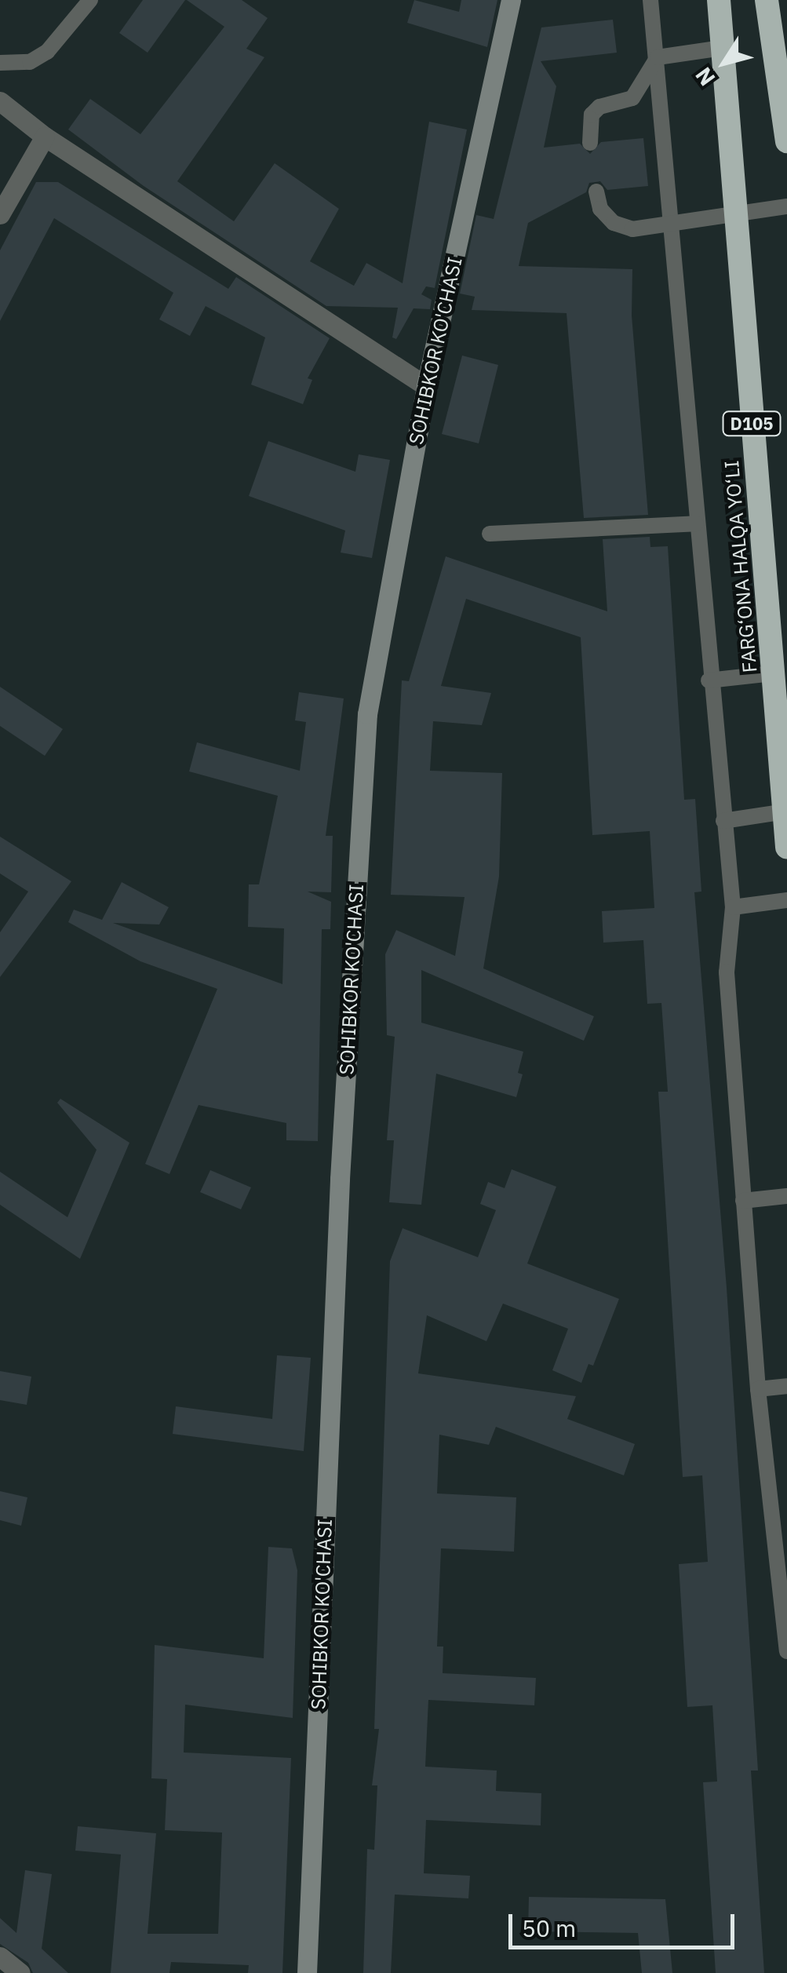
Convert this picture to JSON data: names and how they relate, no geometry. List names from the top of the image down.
{
  "streets": {
    "highway": ["D105", "FARG‘ONA HALQA YO‘LI"],
    "street": ["SOHIBKOR KO'CHASI"]
  },
  "scale_bar": "50 m",
  "north": "bottom left"
}
